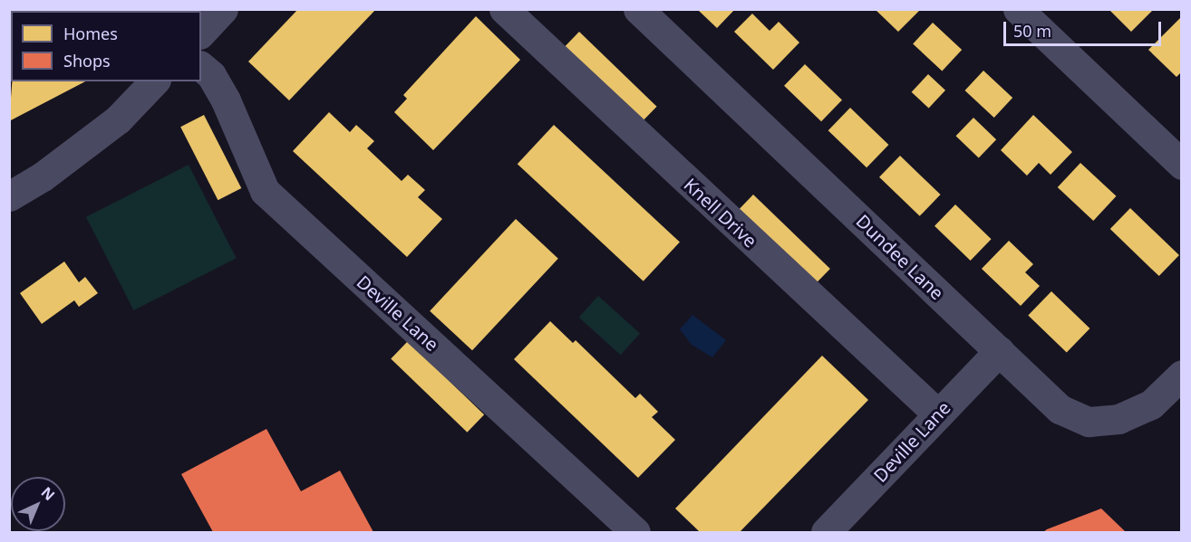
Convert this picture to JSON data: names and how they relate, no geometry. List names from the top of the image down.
{
  "streets": {
    "street": ["Knell Drive", "Dundee Lane", "Deville Lane"]
  },
  "crossings": [
    ["Knell Drive", "Deville Lane"],
    ["Dundee Lane", "Deville Lane"]
  ],
  "legend": ["Homes", "Shops"],
  "scale_bar": "50 m",
  "north": "top right"
}
